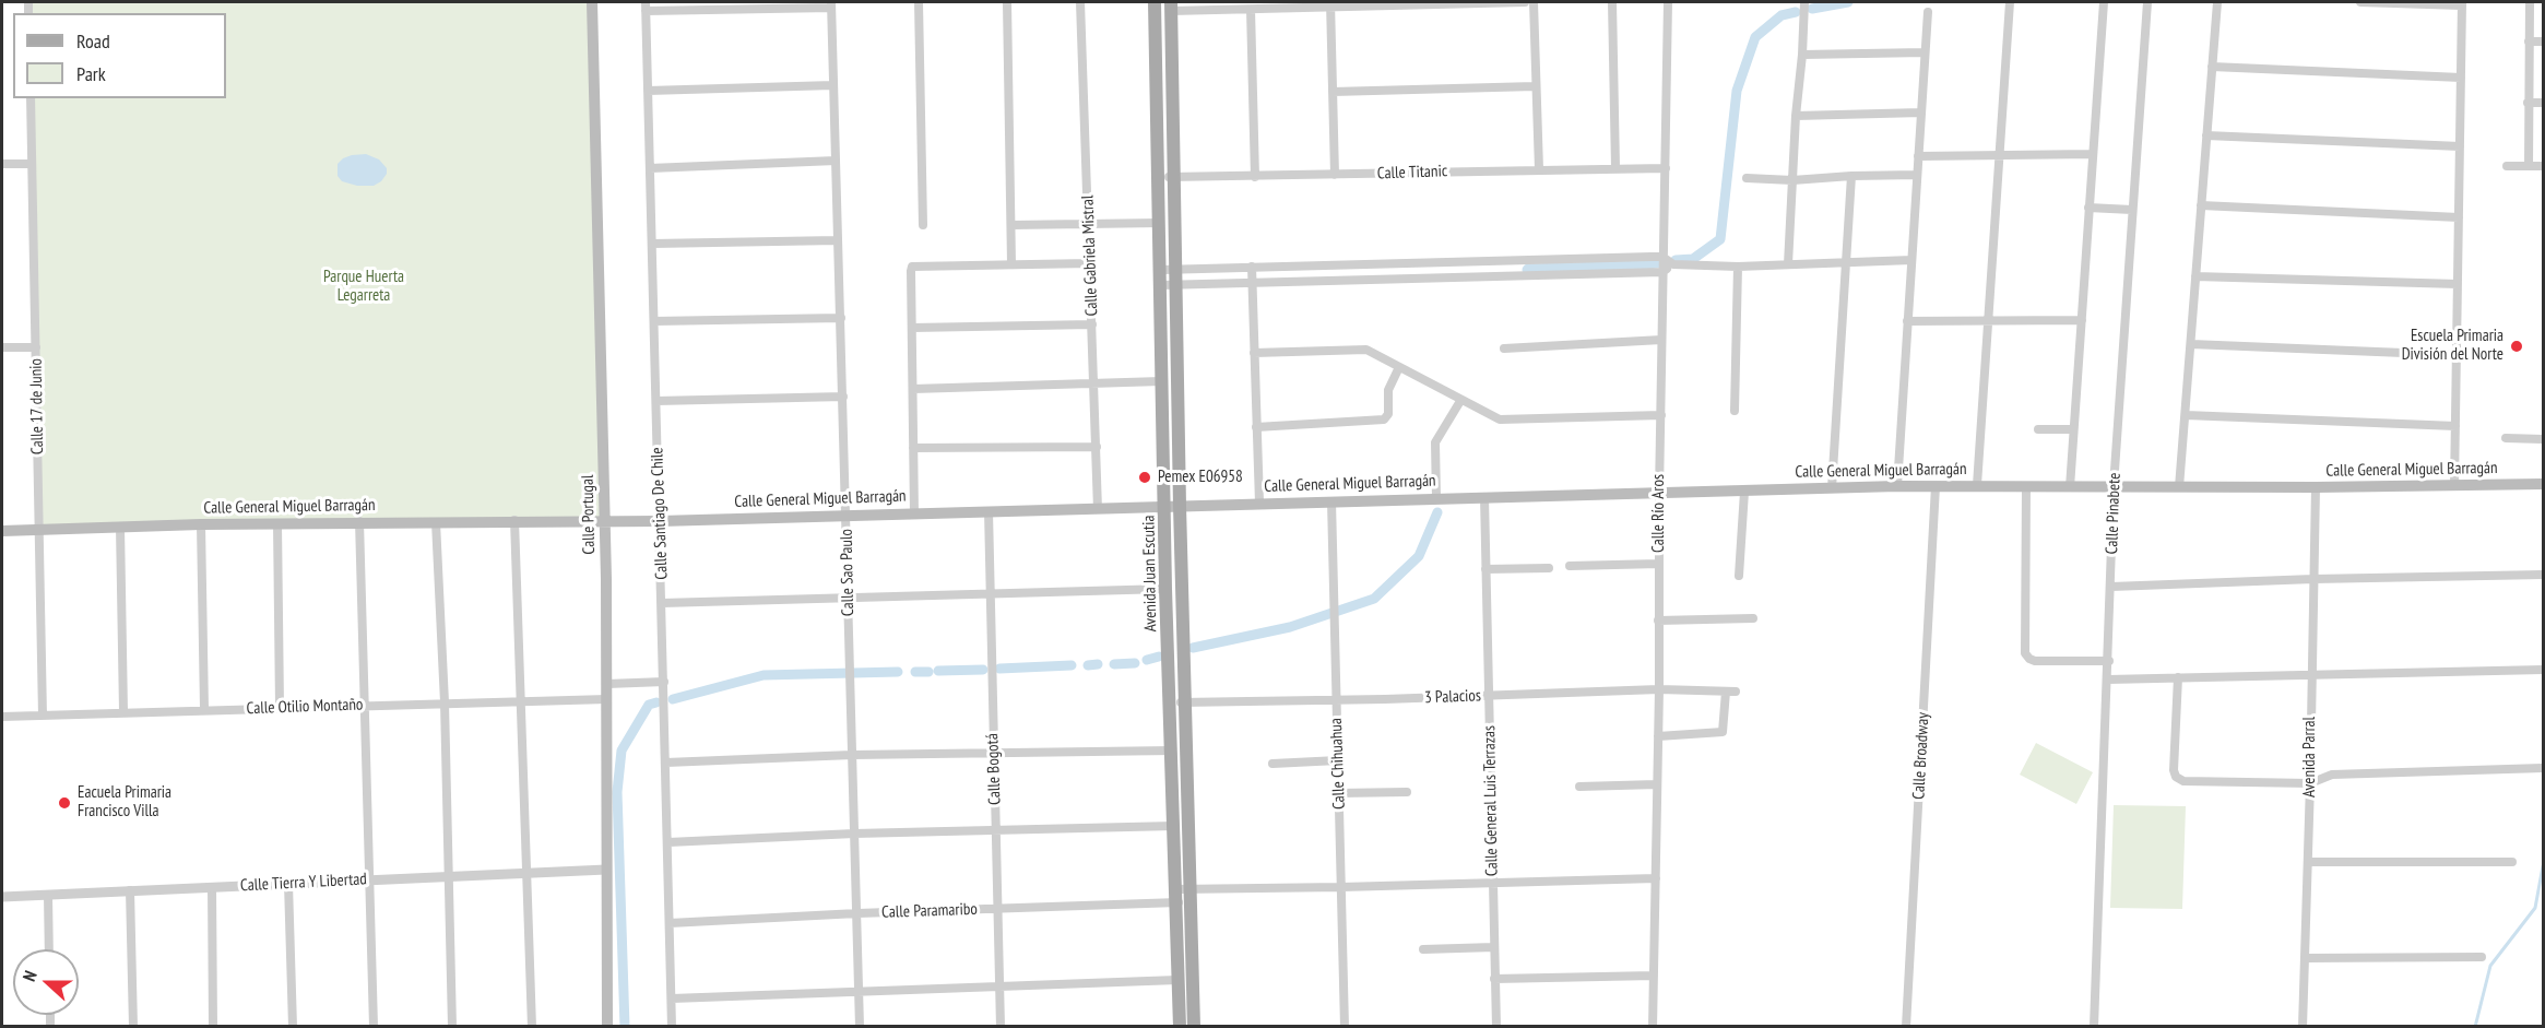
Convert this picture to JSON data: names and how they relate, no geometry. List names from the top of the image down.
{
  "streets": {
    "main road": ["Calle General Miguel Barragán", "Calle Portugal", "Avenida Juan Escutia"],
    "street": [
      "Calle Titanic",
      "Calle Gabriela Mistral",
      "Calle 17 de Junio",
      "Calle Santiago De Chile",
      "Calle Río Aros",
      "Calle Pinabete",
      "Calle Sao Paulo",
      "3 Palacios",
      "Calle Otilio Montaño",
      "Calle Broadway",
      "Avenida Parral",
      "Calle Chihuahua",
      "Calle Bogotá",
      "Calle General Luis Terrazas",
      "Calle Tierra Y Libertad",
      "Calle Paramaribo"
    ]
  },
  "crossings": [
    ["Calle Titanic", "Calle Río Aros"],
    ["Calle Titanic", "Avenida Juan Escutia"],
    ["Calle Gabriela Mistral", "Calle General Miguel Barragán"],
    ["Calle 17 de Junio", "Calle General Miguel Barragán"],
    ["Calle 17 de Junio", "Calle Otilio Montaño"],
    ["Calle General Miguel Barragán", "Calle Santiago De Chile"],
    ["Calle General Miguel Barragán", "Calle Río Aros"],
    ["Calle General Miguel Barragán", "Calle Pinabete"],
    ["Calle General Miguel Barragán", "Calle Portugal"],
    ["Calle General Miguel Barragán", "Calle Sao Paulo"],
    ["Calle General Miguel Barragán", "Avenida Juan Escutia"],
    ["Calle General Miguel Barragán", "Calle Broadway"],
    ["Calle General Miguel Barragán", "Avenida Parral"],
    ["Calle General Miguel Barragán", "Calle Chihuahua"],
    ["Calle General Miguel Barragán", "Calle Bogotá"],
    ["Calle General Miguel Barragán", "Calle General Luis Terrazas"],
    ["Calle Santiago De Chile", "Calle Paramaribo"],
    ["Calle Río Aros", "3 Palacios"],
    ["Calle Río Aros", "Calle Paramaribo"],
    ["Calle Portugal", "Calle Otilio Montaño"],
    ["Calle Portugal", "Calle Tierra Y Libertad"],
    ["Calle Sao Paulo", "Calle Paramaribo"],
    ["Avenida Juan Escutia", "3 Palacios"],
    ["Avenida Juan Escutia", "Calle Paramaribo"],
    ["3 Palacios", "Calle Chihuahua"],
    ["3 Palacios", "Calle General Luis Terrazas"],
    ["Calle Chihuahua", "Calle Paramaribo"],
    ["Calle Bogotá", "Calle Paramaribo"],
    ["Calle General Luis Terrazas", "Calle Paramaribo"]
  ],
  "parks": ["Parque Huerta Legarreta"],
  "places": ["Escuela Primaria División del Norte", "Pemex E06958", "Eacuela Primaria Francisco Villa"],
  "legend": ["Road", "Park"],
  "north": "left"
}
